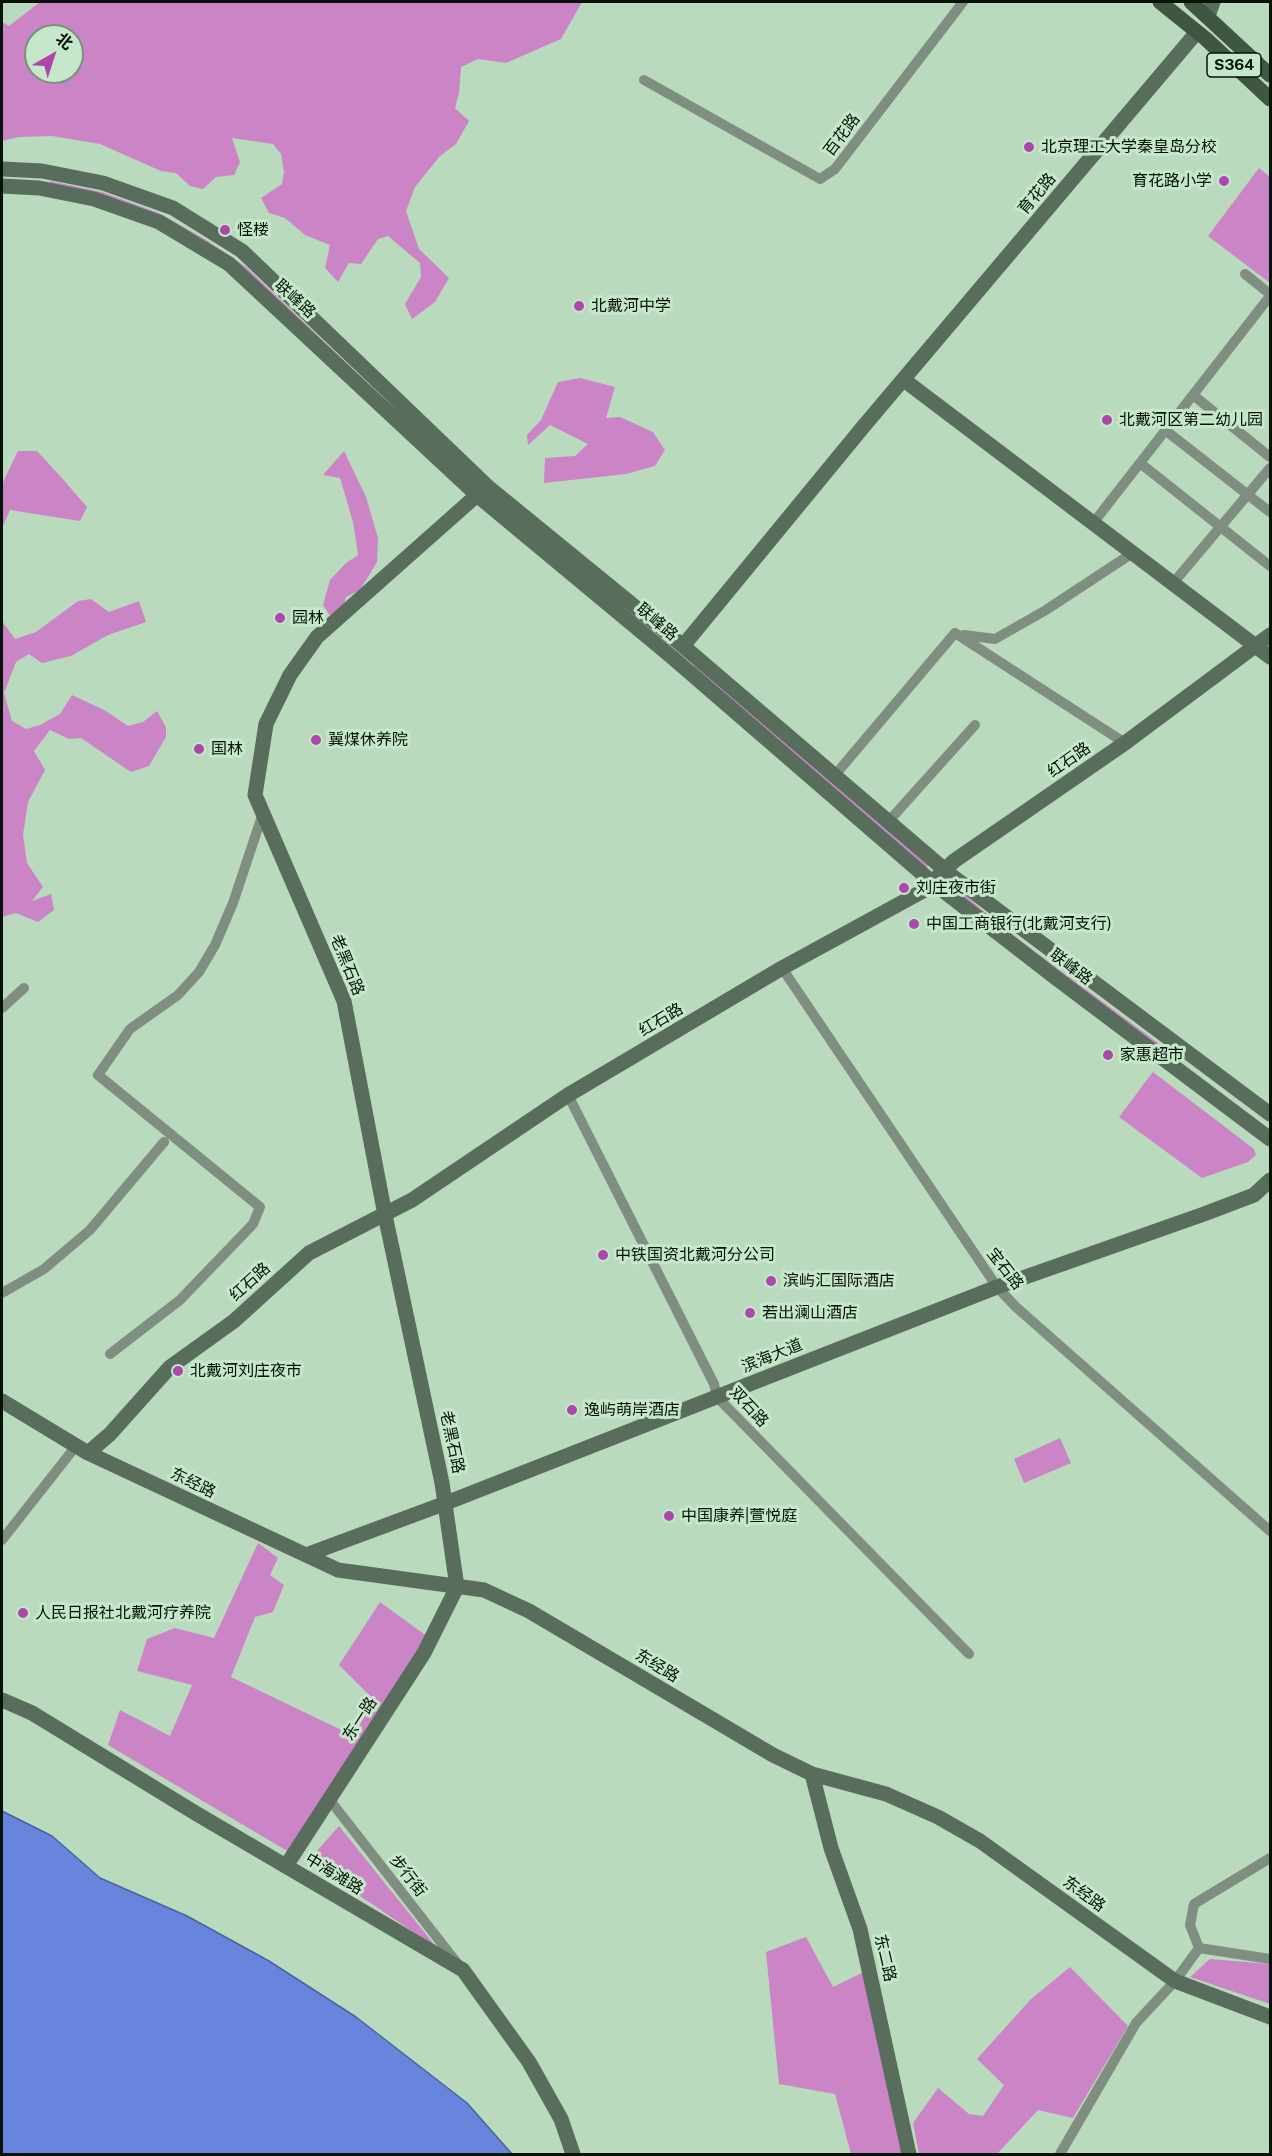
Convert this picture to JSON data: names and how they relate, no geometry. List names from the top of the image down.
{
  "streets": {
    "main road": [
      "S364",
      "育花路",
      "联峰路",
      "红石路",
      "老黑石路",
      "滨海大道",
      "东经路",
      "东一路",
      "中海滩路",
      "东二路"
    ],
    "street": [
      "百花路",
      "宝石路",
      "双石路",
      "步行街"
    ]
  },
  "crossings": [
    ["S364", "育花路"],
    ["育花路", "联峰路"],
    ["联峰路", "红石路"],
    ["联峰路", "老黑石路"],
    ["红石路", "老黑石路"],
    ["红石路", "宝石路"],
    ["红石路", "双石路"],
    ["红石路", "东经路"],
    ["老黑石路", "滨海大道"],
    ["老黑石路", "东经路"],
    ["老黑石路", "东一路"],
    ["宝石路", "滨海大道"],
    ["滨海大道", "双石路"],
    ["滨海大道", "东经路"],
    ["东经路", "东一路"],
    ["东经路", "东二路"],
    ["东一路", "中海滩路"],
    ["东一路", "步行街"],
    ["中海滩路", "步行街"]
  ],
  "places": [
    "北京理工大学秦皇岛分校",
    "育花路小学",
    "怪楼",
    "北戴河中学",
    "北戴河区第二幼儿园",
    "园林",
    "冀煤休养院",
    "国林",
    "刘庄夜市街",
    "中国工商银行(北戴河支行)",
    "家惠超市",
    "中铁国资北戴河分公司",
    "滨屿汇国际酒店",
    "若出澜山酒店",
    "北戴河刘庄夜市",
    "逸屿萌岸酒店",
    "中国康养|萱悦庭",
    "人民日报社北戴河疗养院"
  ],
  "north": "top right"
}
